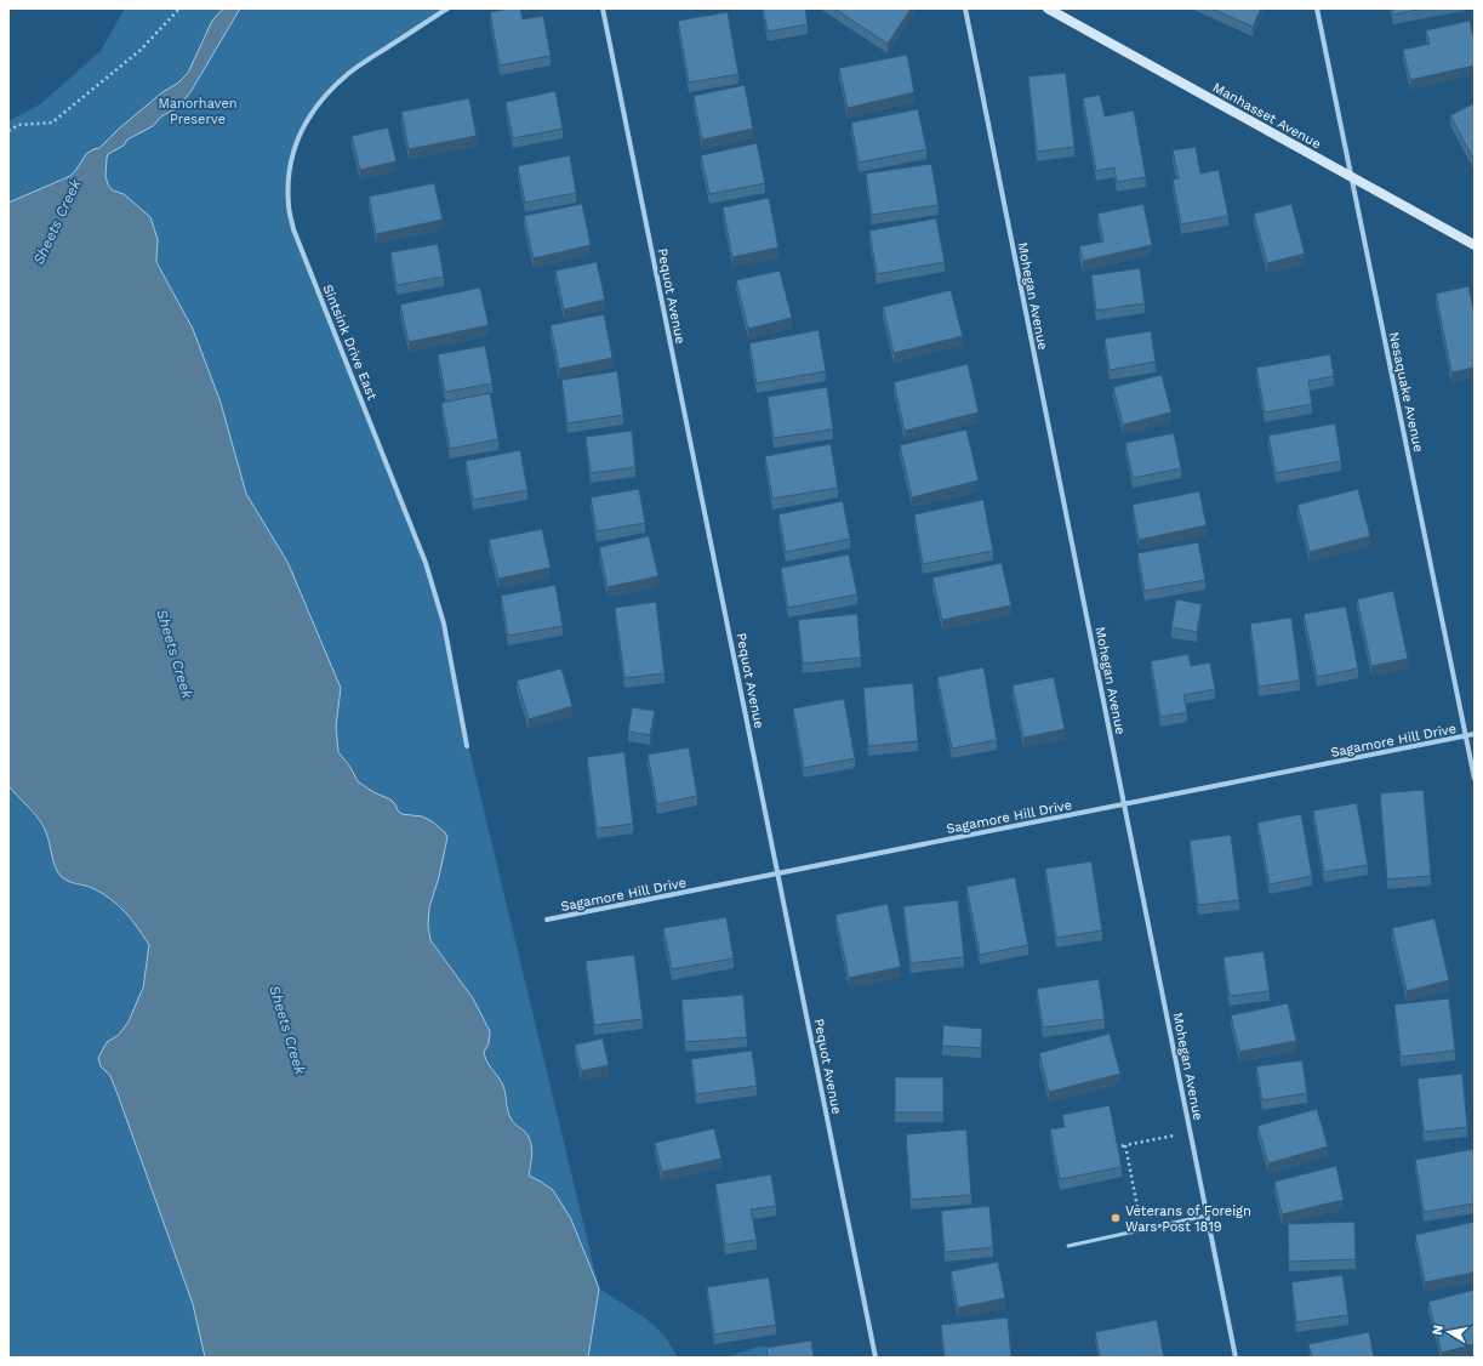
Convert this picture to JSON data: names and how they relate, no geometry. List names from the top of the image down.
{
  "streets": {
    "street": [
      "Manhasset Avenue",
      "Pequot Avenue",
      "Mohegan Avenue",
      "Sintsink Drive East",
      "Nesaquake Avenue",
      "Sagamore Hill Drive"
    ]
  },
  "crossings": [
    ["Manhasset Avenue", "Nesaquake Avenue"],
    ["Pequot Avenue", "Sagamore Hill Drive"],
    ["Mohegan Avenue", "Sagamore Hill Drive"],
    ["Nesaquake Avenue", "Sagamore Hill Drive"]
  ],
  "water": ["Sheets Creek"],
  "parks": ["Manorhaven Preserve"],
  "places": ["Veterans of Foreign Wars Post 1819"],
  "north": "left"
}
